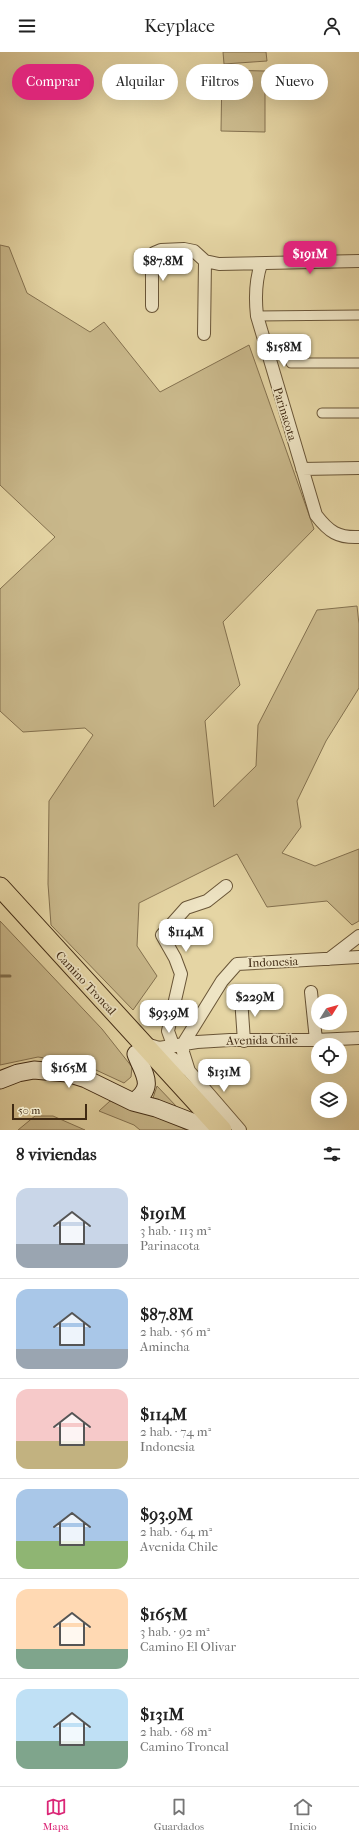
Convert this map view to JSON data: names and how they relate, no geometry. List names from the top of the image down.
{
  "streets": {
    "main road": ["Camino Troncal"],
    "street": ["Parinacota", "Indonesia", "Avenida Chile"]
  },
  "crossings": [
    ["Indonesia", "Camino Troncal"],
    ["Indonesia", "Avenida Chile"],
    ["Camino Troncal", "Avenida Chile"]
  ],
  "scale_bar": "50 m",
  "north": "top right",
  "page": {
    "header": "Keyplace",
    "chip": [
      "Comprar",
      "Alquilar",
      "Filtros",
      "Nuevo"
    ],
    "price": [
      "$191M",
      "$87.8M",
      "$158M",
      "$114M",
      "$229M",
      "$93.9M",
      "$165M",
      "$131M"
    ],
    "scale": "50 m",
    "heading": "8 viviendas",
    "list": [
      {
        "name": "$191M",
        "note": "3 hab. · 113 m² · Parinacota"
      },
      {
        "name": "$87.8M",
        "note": "2 hab. · 56 m² · Amincha"
      },
      {
        "name": "$114M",
        "note": "2 hab. · 74 m² · Indonesia"
      },
      {
        "name": "$93.9M",
        "note": "2 hab. · 64 m² · Avenida Chile"
      },
      {
        "name": "$165M",
        "note": "3 hab. · 92 m² · Camino El Olivar"
      },
      {
        "name": "$131M",
        "note": "2 hab. · 68 m² · Camino Troncal"
      }
    ],
    "tabs": ["Mapa", "Guardados", "Inicio"]
  }
}
